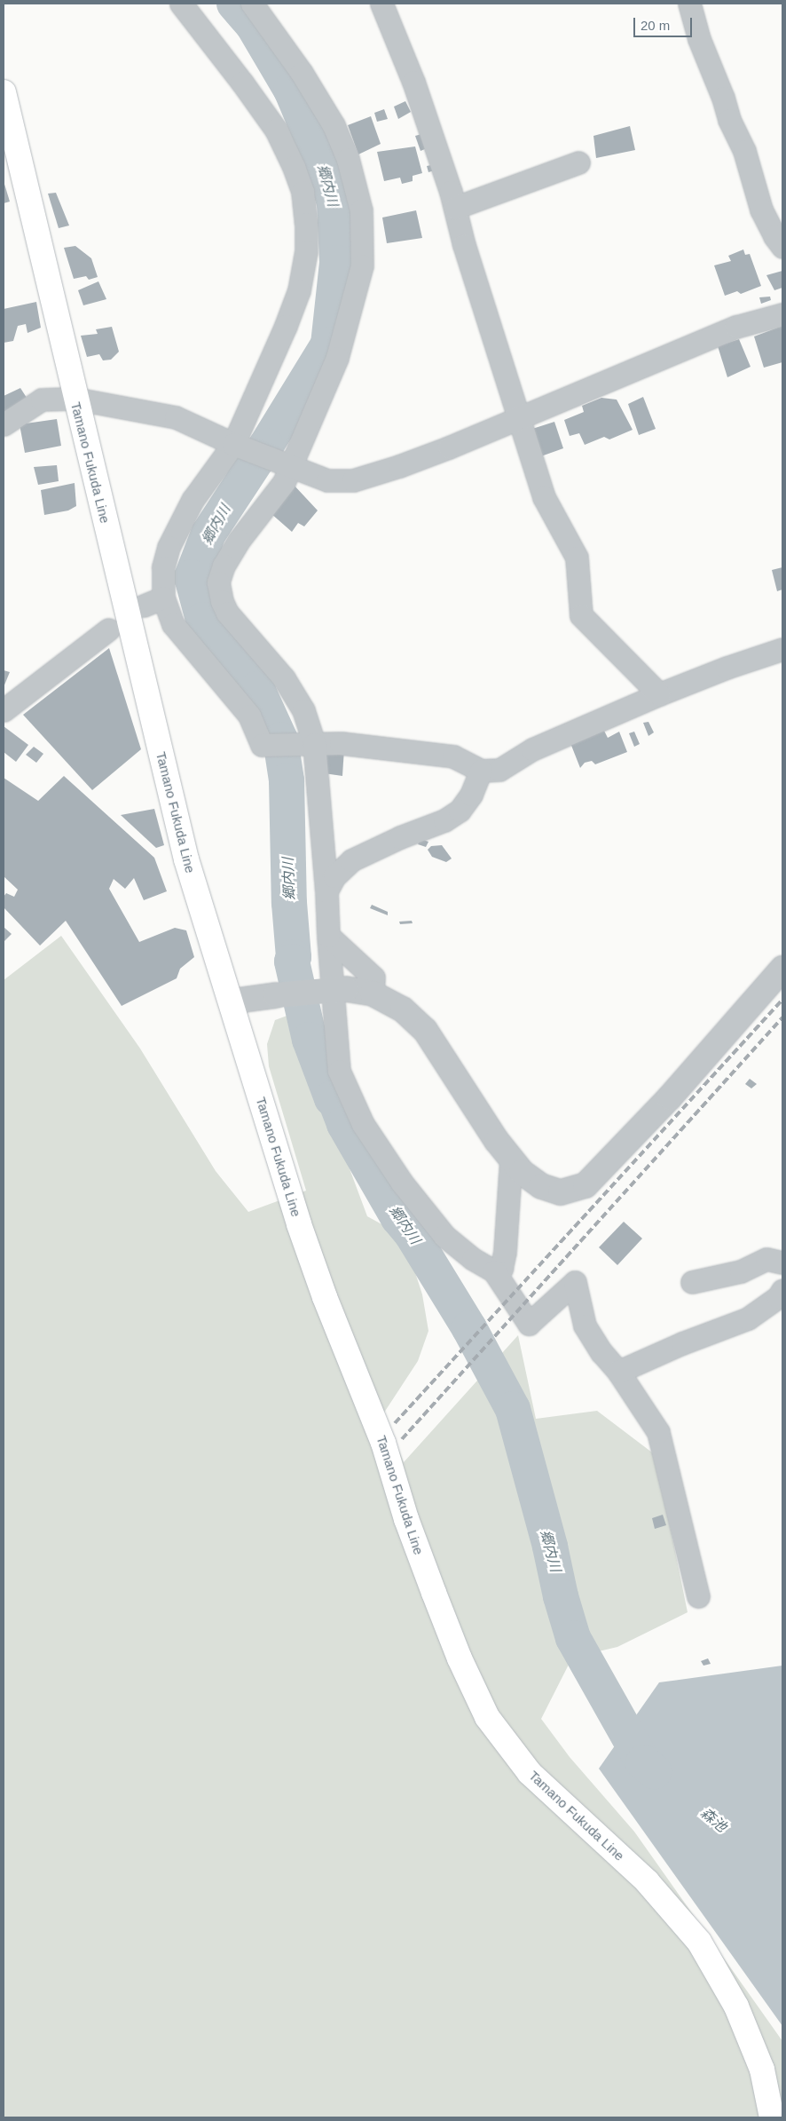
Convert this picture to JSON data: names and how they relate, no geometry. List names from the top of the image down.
{
  "streets": {
    "main road": ["Tamano Fukuda Line"]
  },
  "water": ["郷内川", "森池"],
  "scale_bar": "20 m"
}
